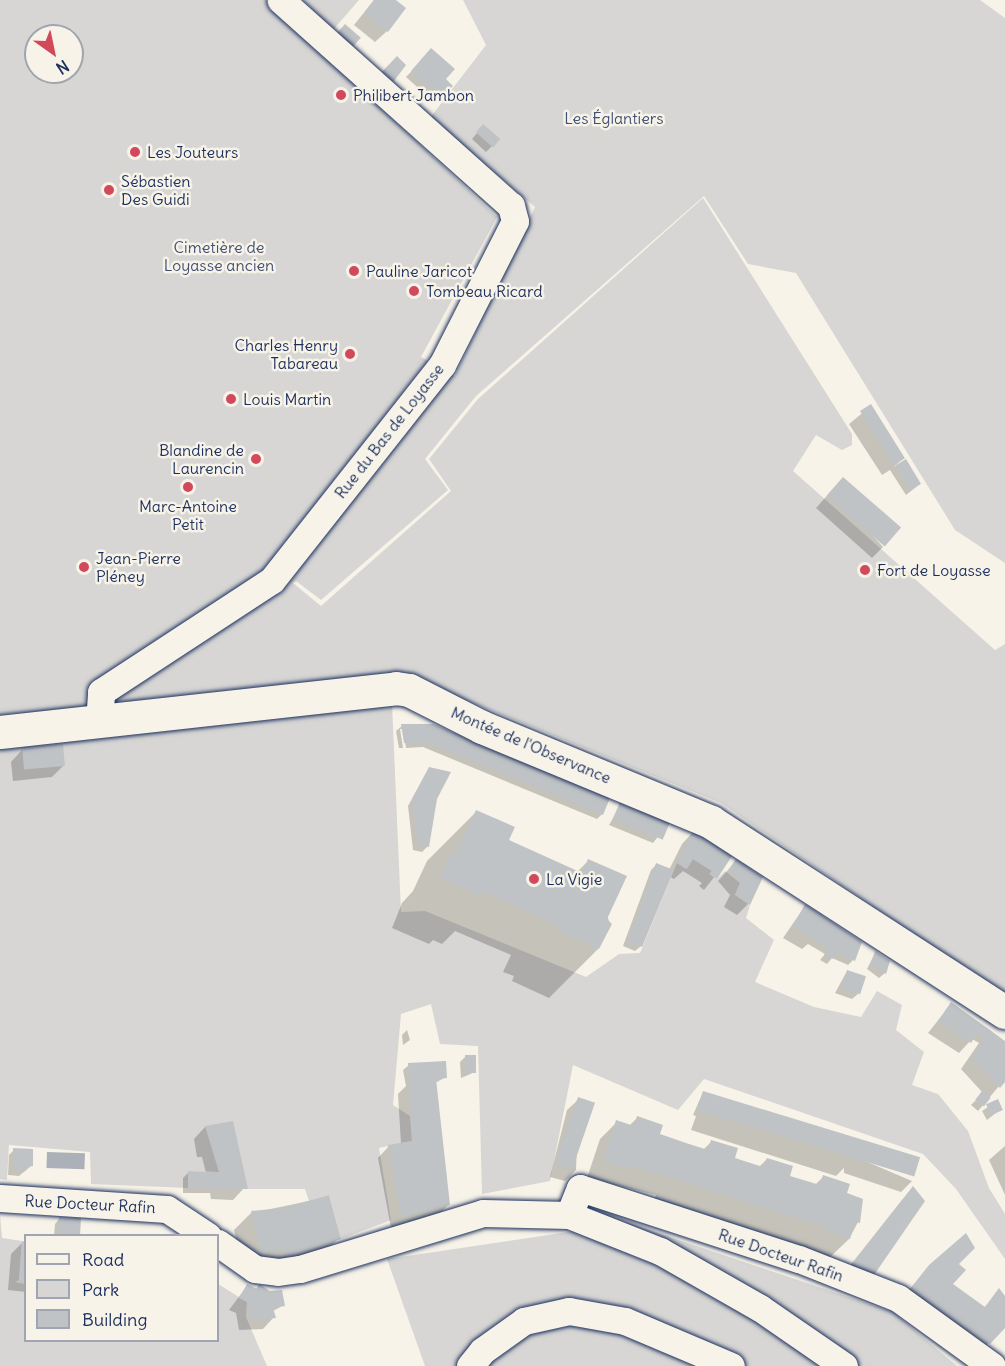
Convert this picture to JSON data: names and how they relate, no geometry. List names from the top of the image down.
{
  "streets": {
    "street": ["Rue du Bas de Loyasse", "Montée de l'Observance", "Rue Docteur Rafin"]
  },
  "crossings": [
    ["Rue du Bas de Loyasse", "Montée de l'Observance"]
  ],
  "parks": ["Les Églantiers", "Cimetière de Loyasse ancien"],
  "places": [
    "Philibert Jambon",
    "Les Jouteurs",
    "Sébastien Des Guidi",
    "Pauline Jaricot",
    "Tombeau Ricard",
    "Charles Henry Tabareau",
    "Louis Martin",
    "Blandine de Laurencin",
    "Marc-Antoine Petit",
    "Jean-Pierre Pléney",
    "Fort de Loyasse",
    "La Vigie"
  ],
  "legend": ["Road", "Park", "Building"],
  "north": "bottom right"
}
